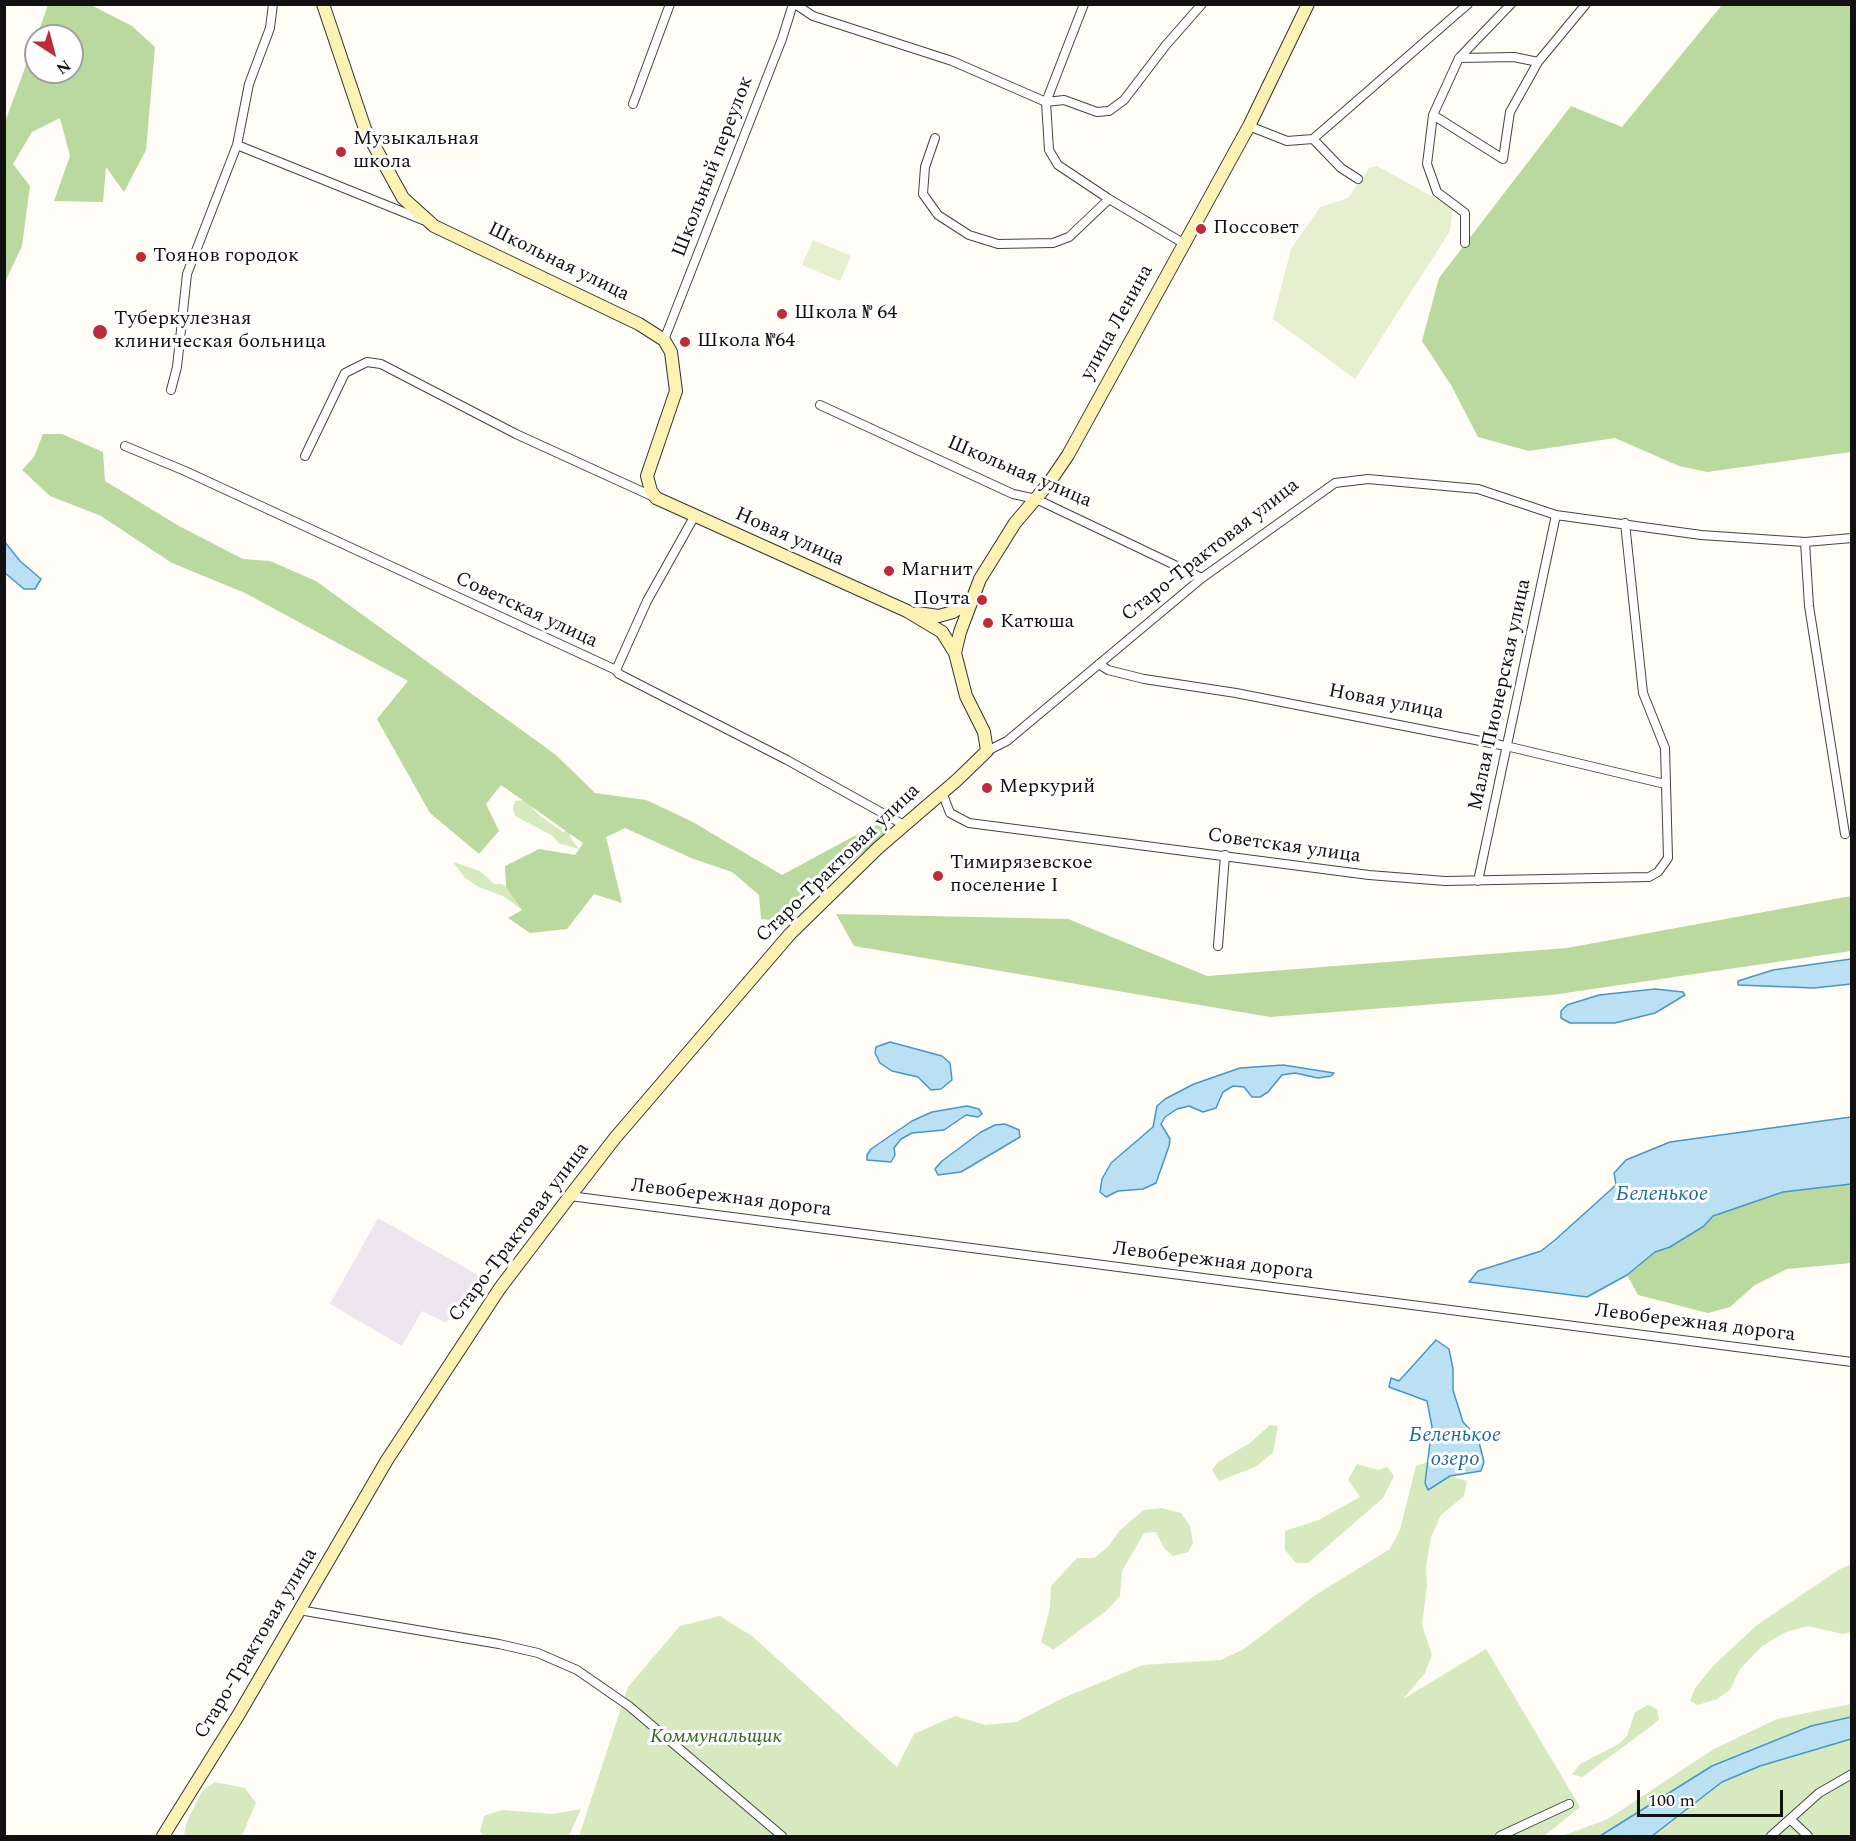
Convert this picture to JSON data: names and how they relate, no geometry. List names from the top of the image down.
{
  "streets": {
    "street": [
      "Школьный переулок",
      "Школьная улица",
      "улица Ленина",
      "Новая улица",
      "Старо-Трактовая улица",
      "Советская улица",
      "Малая Пионерская улица",
      "Левобережная дорога"
    ]
  },
  "crossings": [
    ["Школьный переулок", "Школьная улица"],
    ["Школьная улица", "улица Ленина"],
    ["Школьная улица", "Старо-Трактовая улица"],
    ["улица Ленина", "Новая улица"],
    ["Новая улица", "Старо-Трактовая улица"],
    ["Новая улица", "Советская улица"],
    ["Новая улица", "Малая Пионерская улица"],
    ["Старо-Трактовая улица", "Советская улица"],
    ["Старо-Трактовая улица", "Малая Пионерская улица"],
    ["Старо-Трактовая улица", "Левобережная дорога"],
    ["Советская улица", "Малая Пионерская улица"]
  ],
  "water": ["Беленькое", "Беленькое озеро"],
  "parks": ["Коммунальщик"],
  "places": [
    "Музыкальная школа",
    "Поссовет",
    "Тоянов городок",
    "Школа № 64",
    "Туберкулезная клиническая больница",
    "Школа №64",
    "Магнит",
    "Почта",
    "Катюша",
    "Меркурий",
    "Тимирязевское поселение I"
  ],
  "scale_bar": "100 m",
  "north": "bottom right"
}
